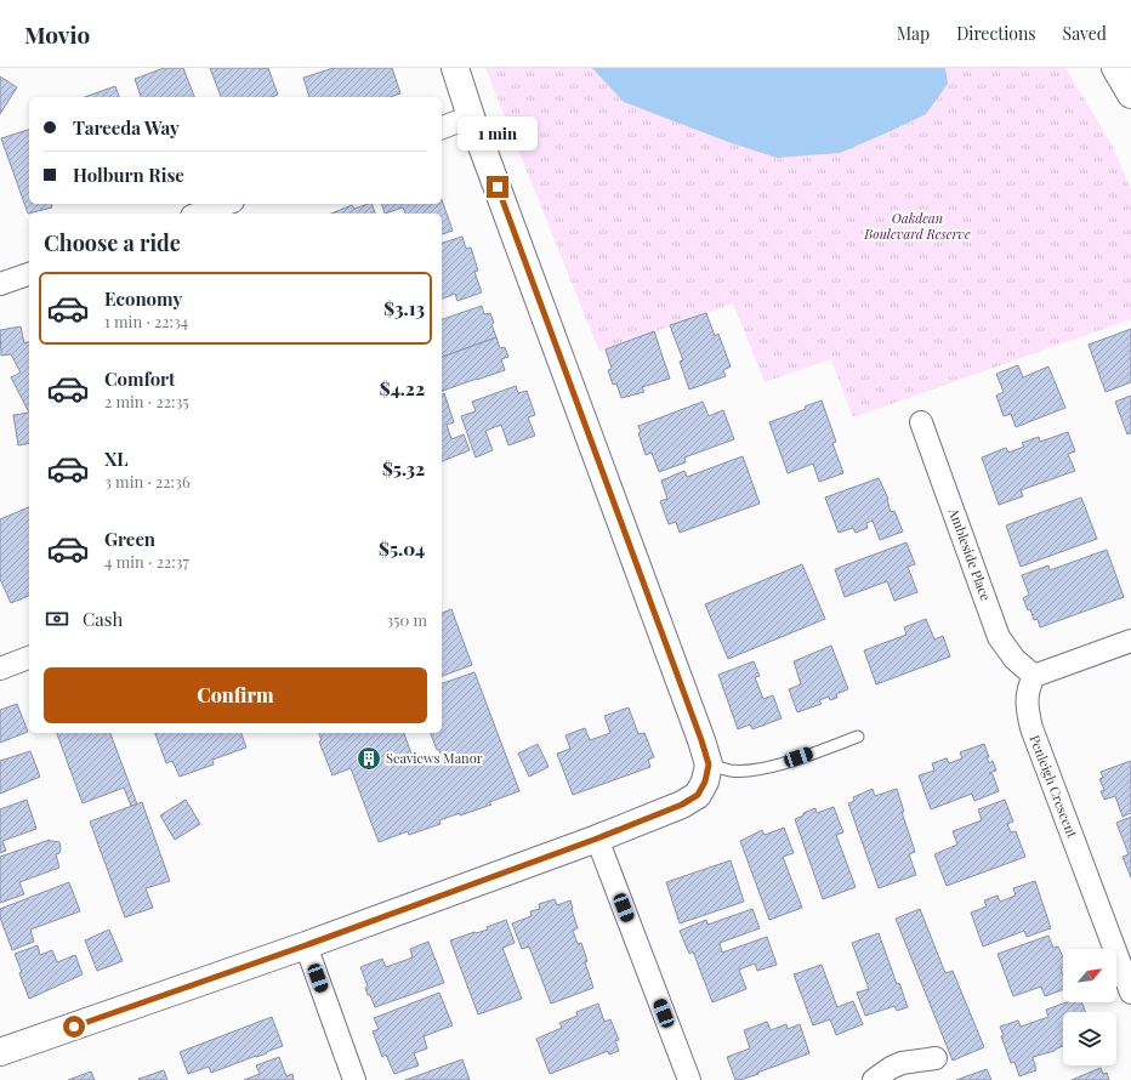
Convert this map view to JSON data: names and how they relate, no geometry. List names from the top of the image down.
{
  "streets": {
    "street": ["Ambleside Place", "Penleigh Crescent"]
  },
  "crossings": [
    ["Ambleside Place", "Penleigh Crescent"]
  ],
  "parks": ["Oakdean Boulevard Reserve"],
  "places": {
    "building": ["Seaviews Manor"]
  },
  "north": "top right",
  "page": {
    "header": "Movio",
    "nav": ["Map", "Directions", "Saved"],
    "banner": ["Tareeda Way", "Holburn Rise"],
    "bubble": "1 min",
    "heading": "Choose a ride",
    "list": [
      {
        "name": "Economy",
        "note": "1 min · 22:34",
        "value": "$3.13"
      },
      {
        "name": "Comfort",
        "note": "2 min · 22:35",
        "value": "$4.22"
      },
      {
        "name": "XL",
        "note": "3 min · 22:36",
        "value": "$5.32"
      },
      {
        "name": "Green",
        "note": "4 min · 22:37",
        "value": "$5.04"
      }
    ],
    "pay": ["Cash", "350 m"],
    "buttons": "Confirm"
  }
}
